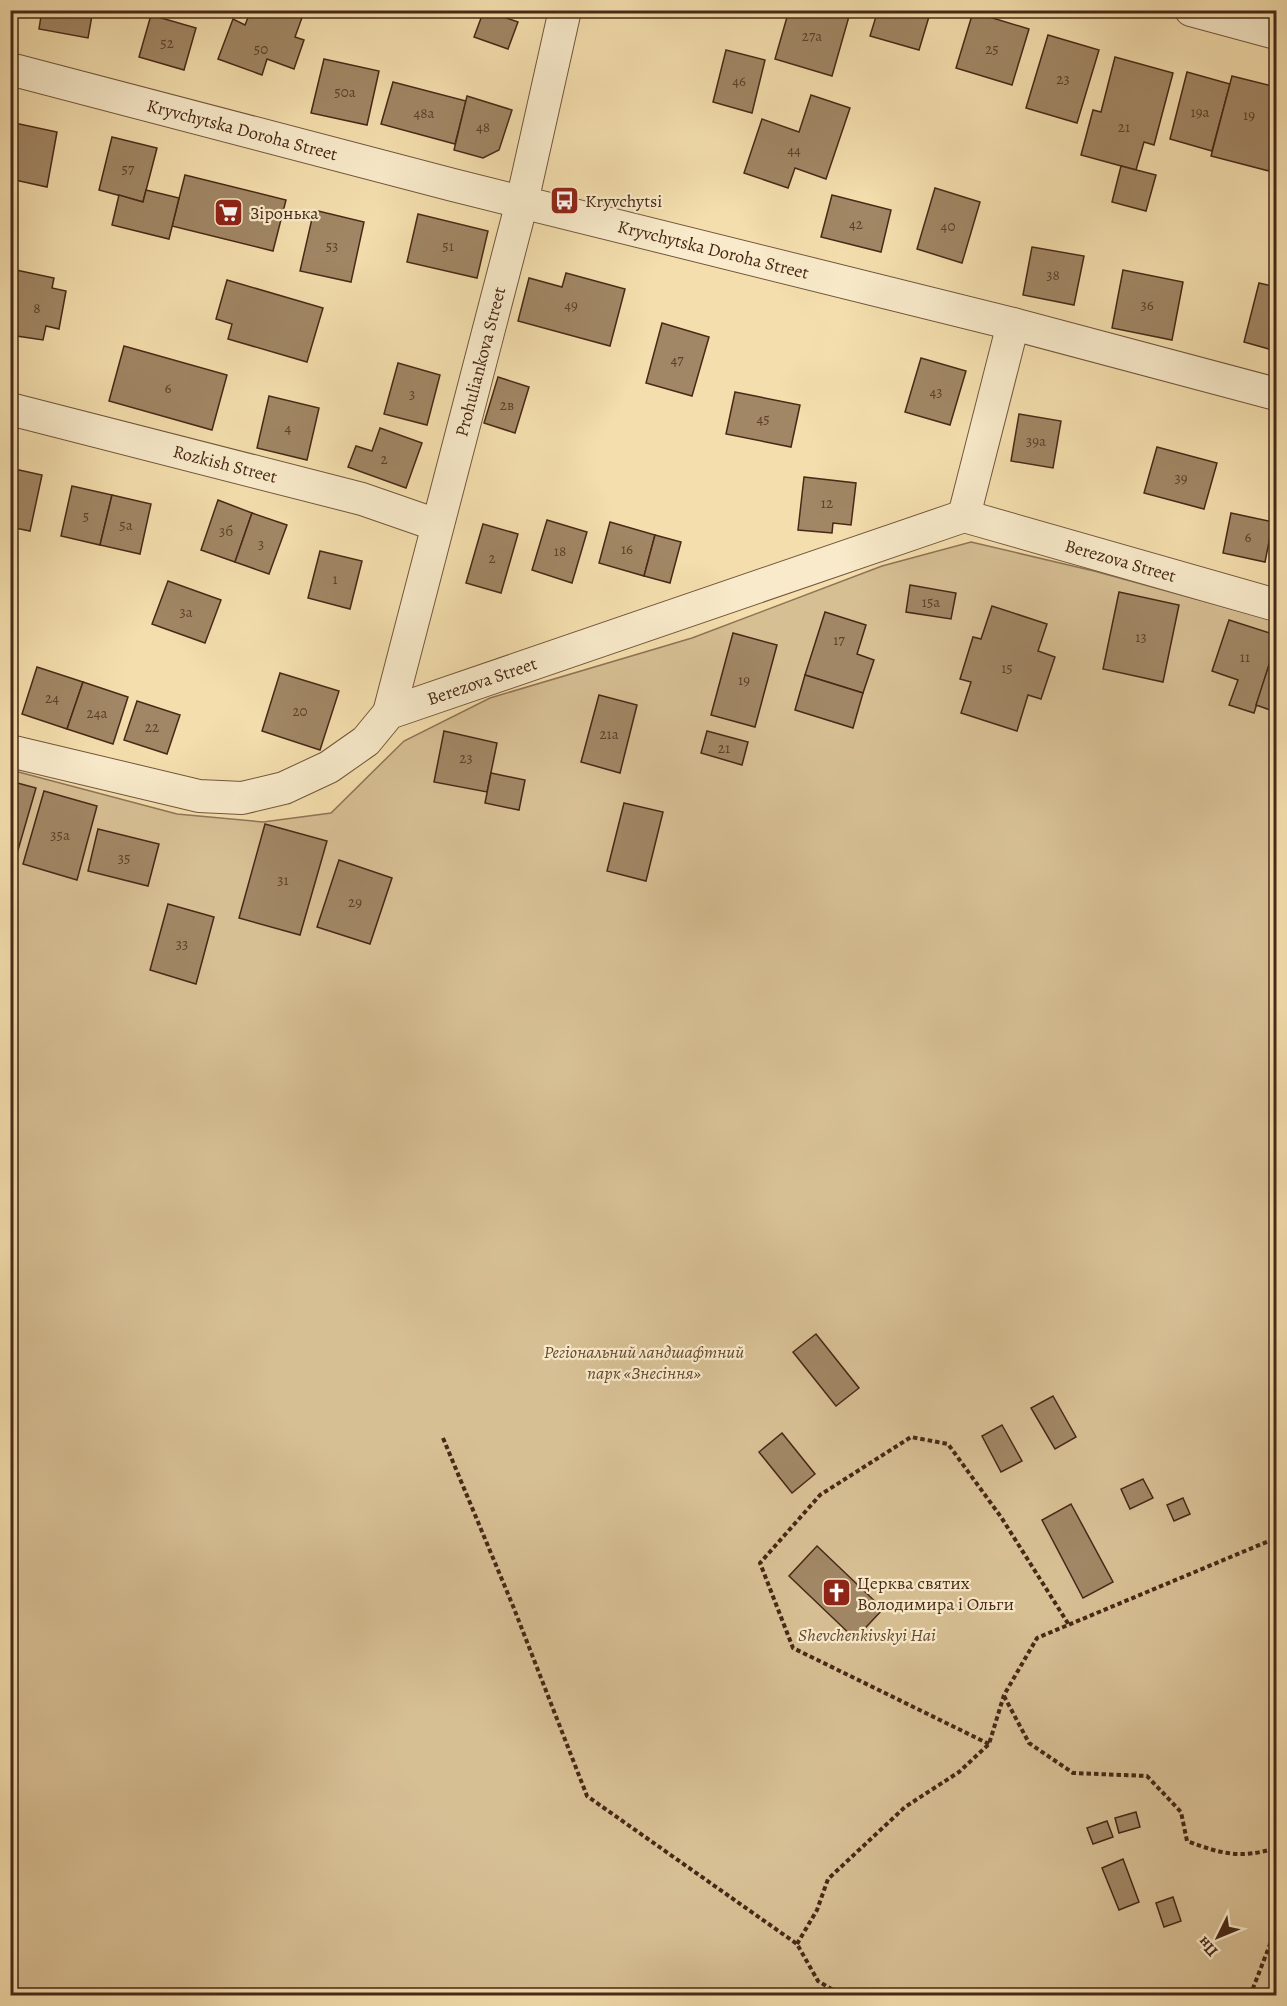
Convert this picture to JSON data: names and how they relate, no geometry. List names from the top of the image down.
{
  "streets": {
    "street": [
      "Kryvchytska Doroha Street",
      "Prohuliankova Street",
      "Rozkish Street",
      "Berezova Street"
    ]
  },
  "crossings": [
    ["Kryvchytska Doroha Street", "Prohuliankova Street"],
    ["Prohuliankova Street", "Rozkish Street"],
    ["Prohuliankova Street", "Berezova Street"]
  ],
  "parks": ["Регіональний ландшафтний парк «Знесіння»", "Shevchenkivskyi Hai"],
  "places": {
    "bus stop": ["Kryvchytsi"],
    "supermarket": ["Зіронька"],
    "church": ["Церква святих Володимира і Ольги"]
  },
  "house_numbers": [
    "27а",
    "52",
    "50",
    "25",
    "23",
    "46",
    "50а",
    "19а",
    "48а",
    "19",
    "48",
    "21",
    "44",
    "57",
    "42",
    "40",
    "53",
    "51",
    "38",
    "49",
    "36",
    "8",
    "47",
    "6",
    "43",
    "3",
    "2в",
    "45",
    "4",
    "39а",
    "2",
    "39",
    "12",
    "5",
    "5а",
    "3б",
    "6",
    "3",
    "16",
    "18",
    "2",
    "1",
    "15а",
    "3а",
    "13",
    "17",
    "11",
    "15",
    "19",
    "24",
    "20",
    "24а",
    "22",
    "21а",
    "21",
    "23",
    "35а",
    "35",
    "31",
    "29",
    "33"
  ],
  "north": "bottom left"
}
